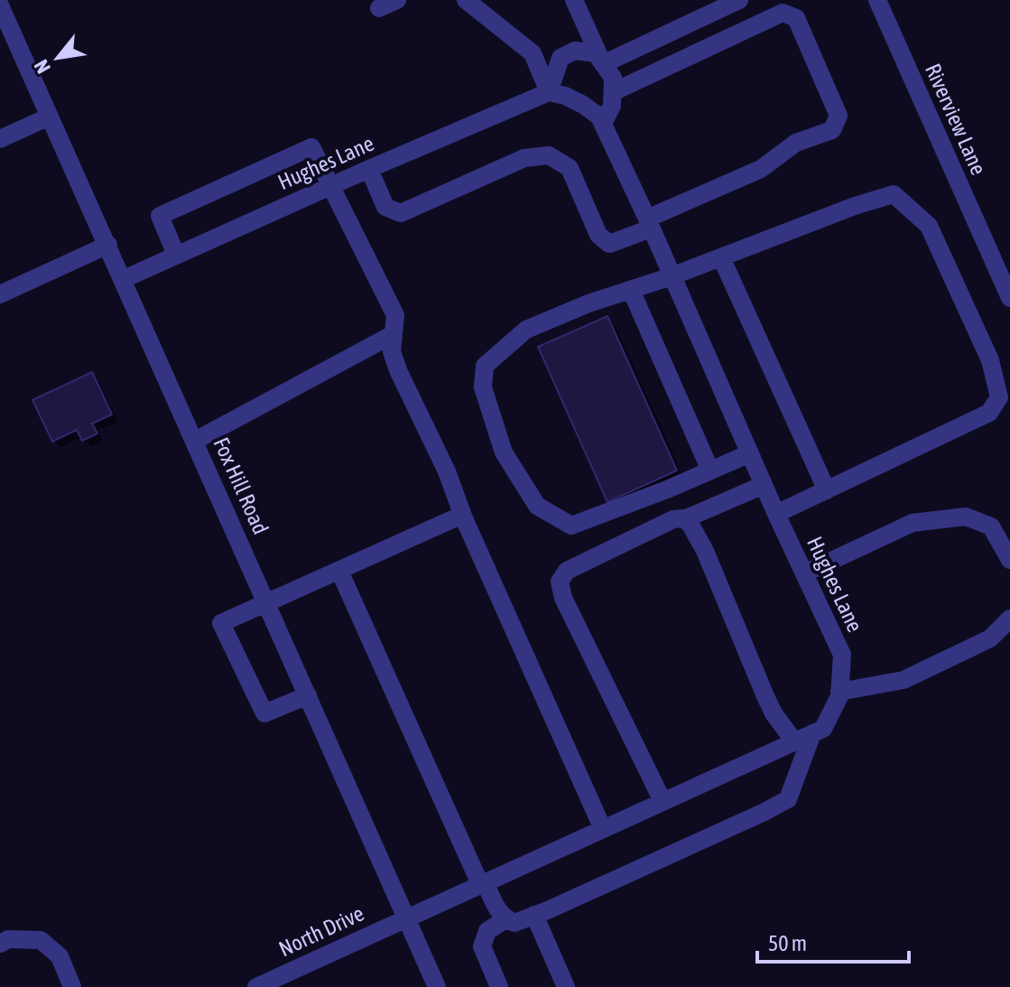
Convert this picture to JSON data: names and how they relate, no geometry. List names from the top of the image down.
{
  "streets": {
    "street": [
      "Riverview Lane",
      "Hughes Lane",
      "Fox Hill Road",
      "North Drive"
    ]
  },
  "crossings": [
    ["Hughes Lane", "Fox Hill Road"],
    ["Hughes Lane", "North Drive"],
    ["Fox Hill Road", "North Drive"]
  ],
  "scale_bar": "50 m",
  "north": "bottom left"
}
